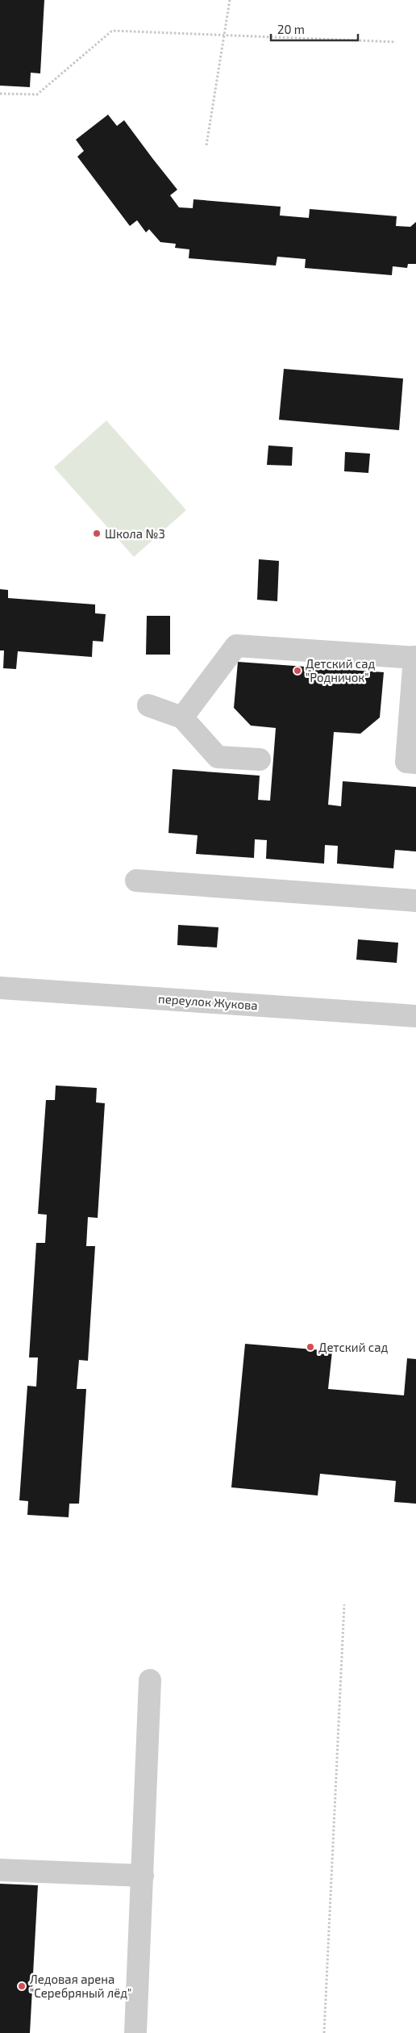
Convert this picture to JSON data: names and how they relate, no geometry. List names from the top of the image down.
{
  "streets": {
    "street": ["переулок Жукова"]
  },
  "places": [
    "Школа №3",
    "Детский сад \"Родничок\"",
    "Детский сад",
    "Ледовая арена \"Серебряный лёд\""
  ],
  "scale_bar": "20 m"
}
